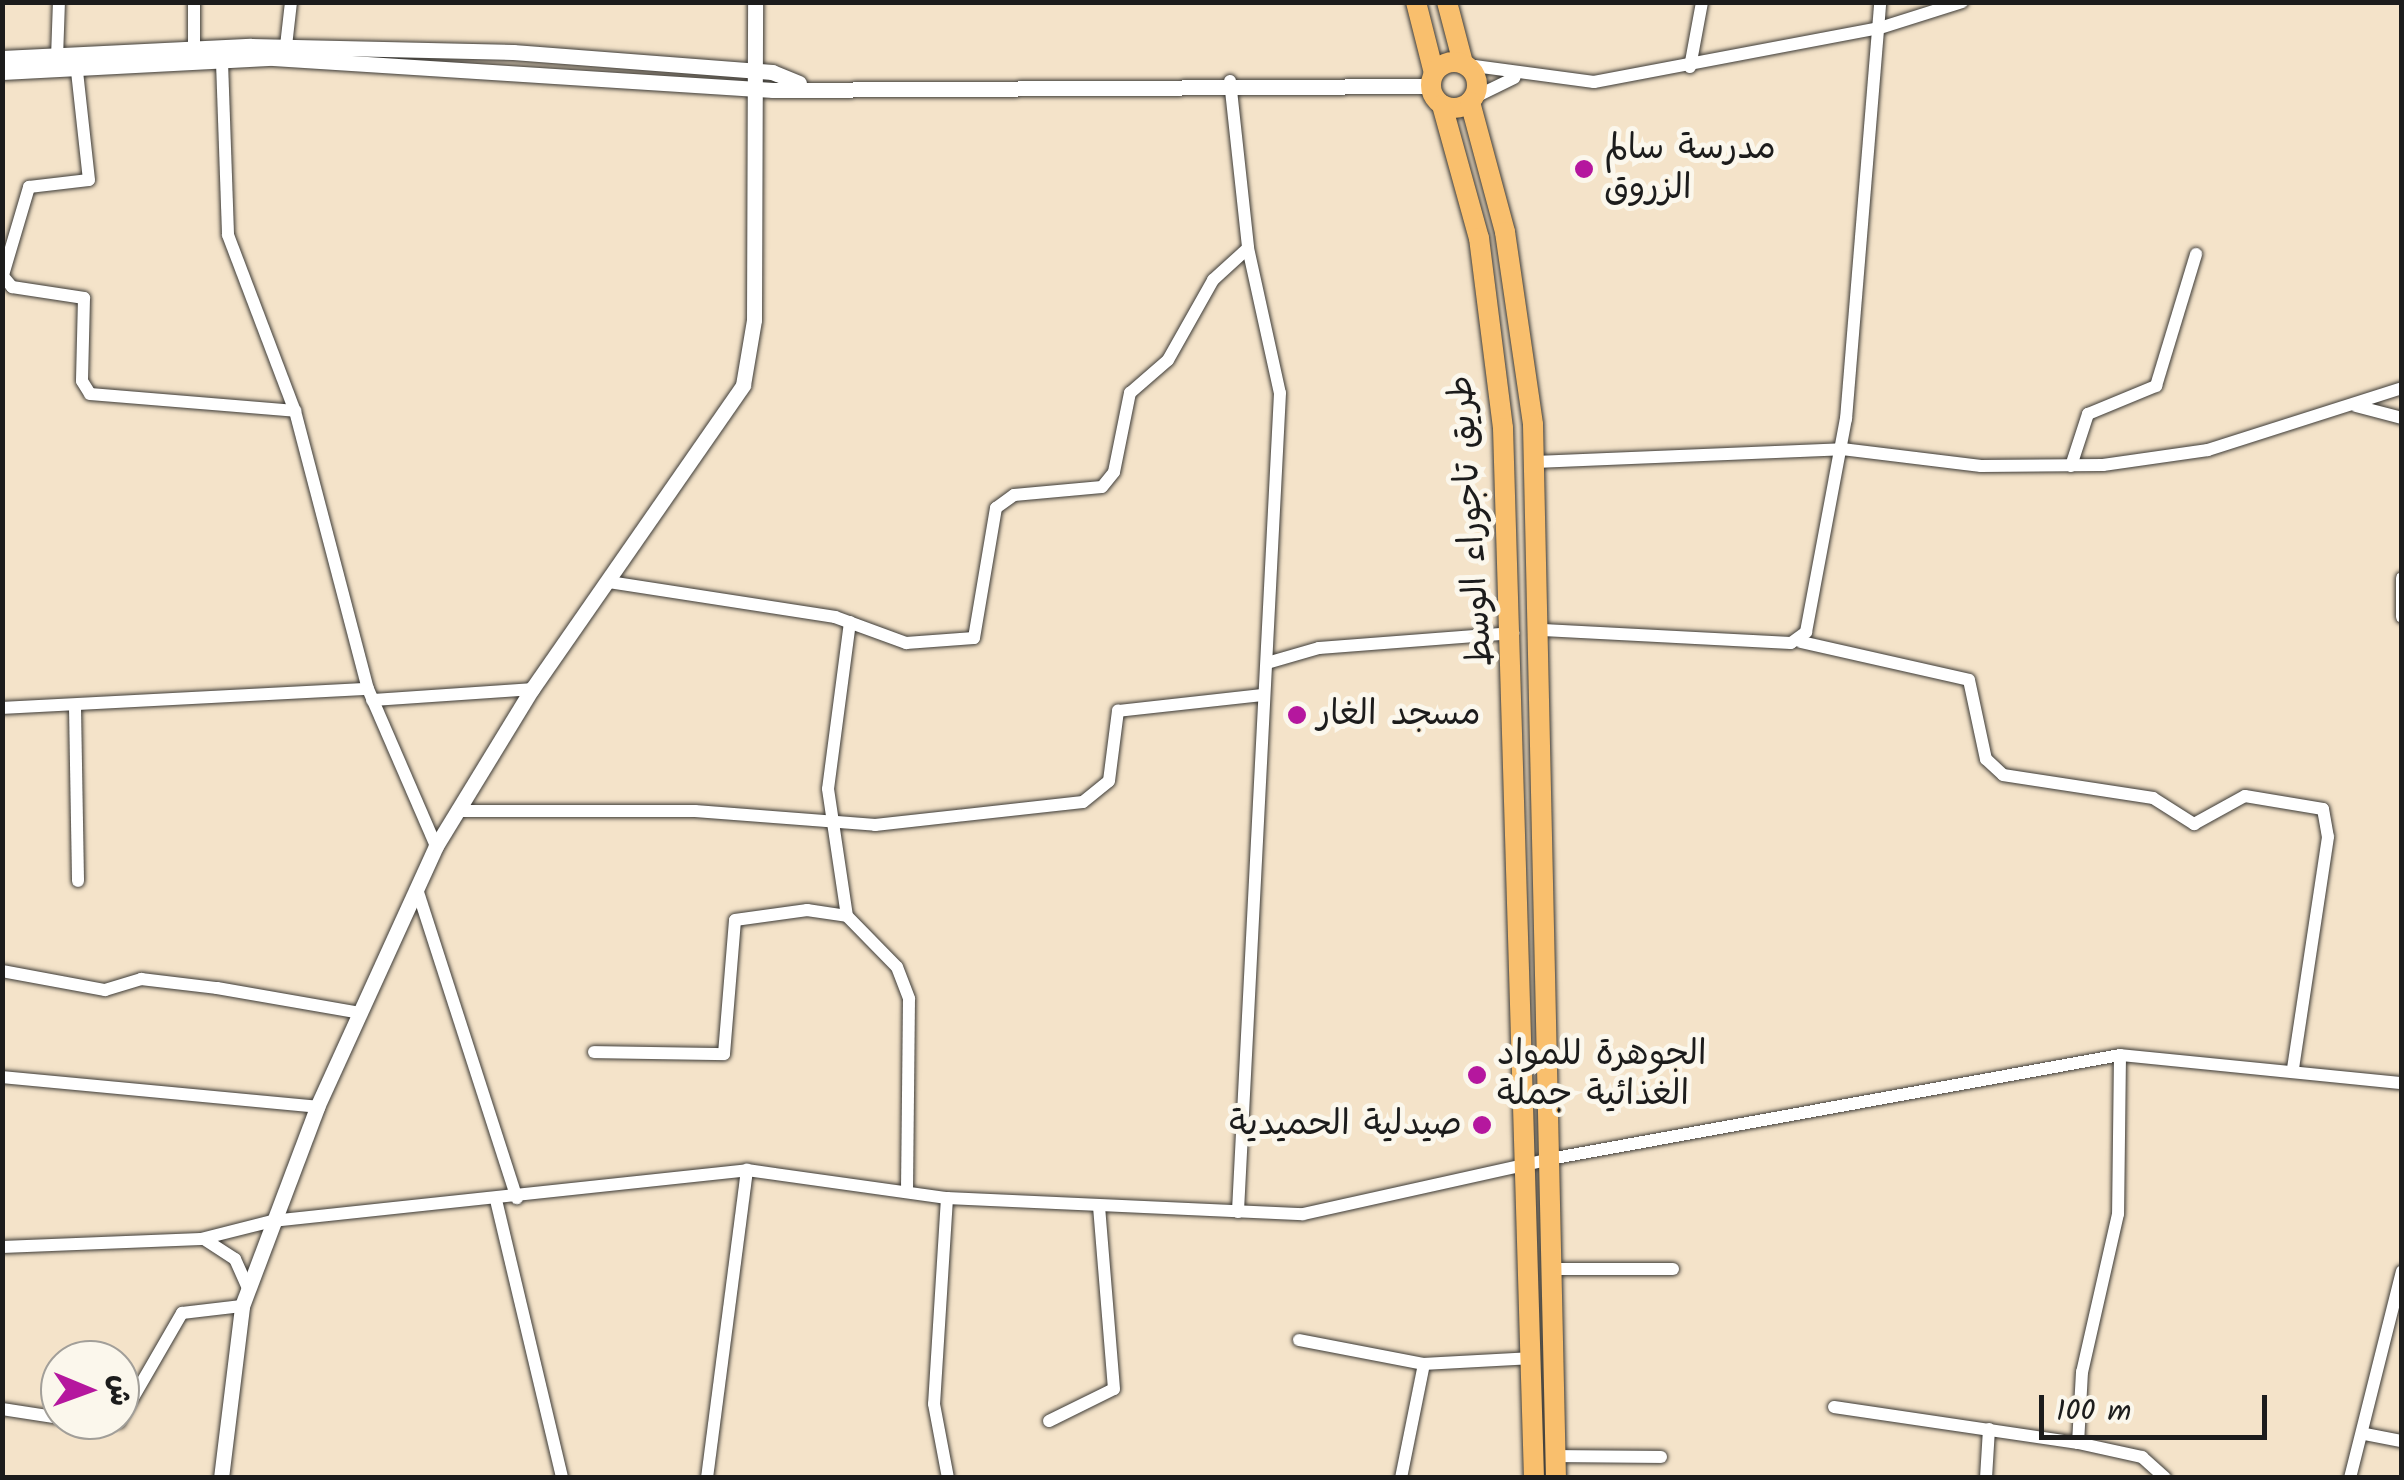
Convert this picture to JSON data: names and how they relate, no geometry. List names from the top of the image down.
{
  "streets": {
    "main road": ["طريق تاجوراء الوسط"]
  },
  "places": [
    "مدرسة سالم الزروق",
    "مسجد الغار",
    "الجوهرة للمواد الغذائية جملة",
    "صيدلية الحميدية"
  ],
  "scale_bar": "100 m",
  "north": "right"
}
